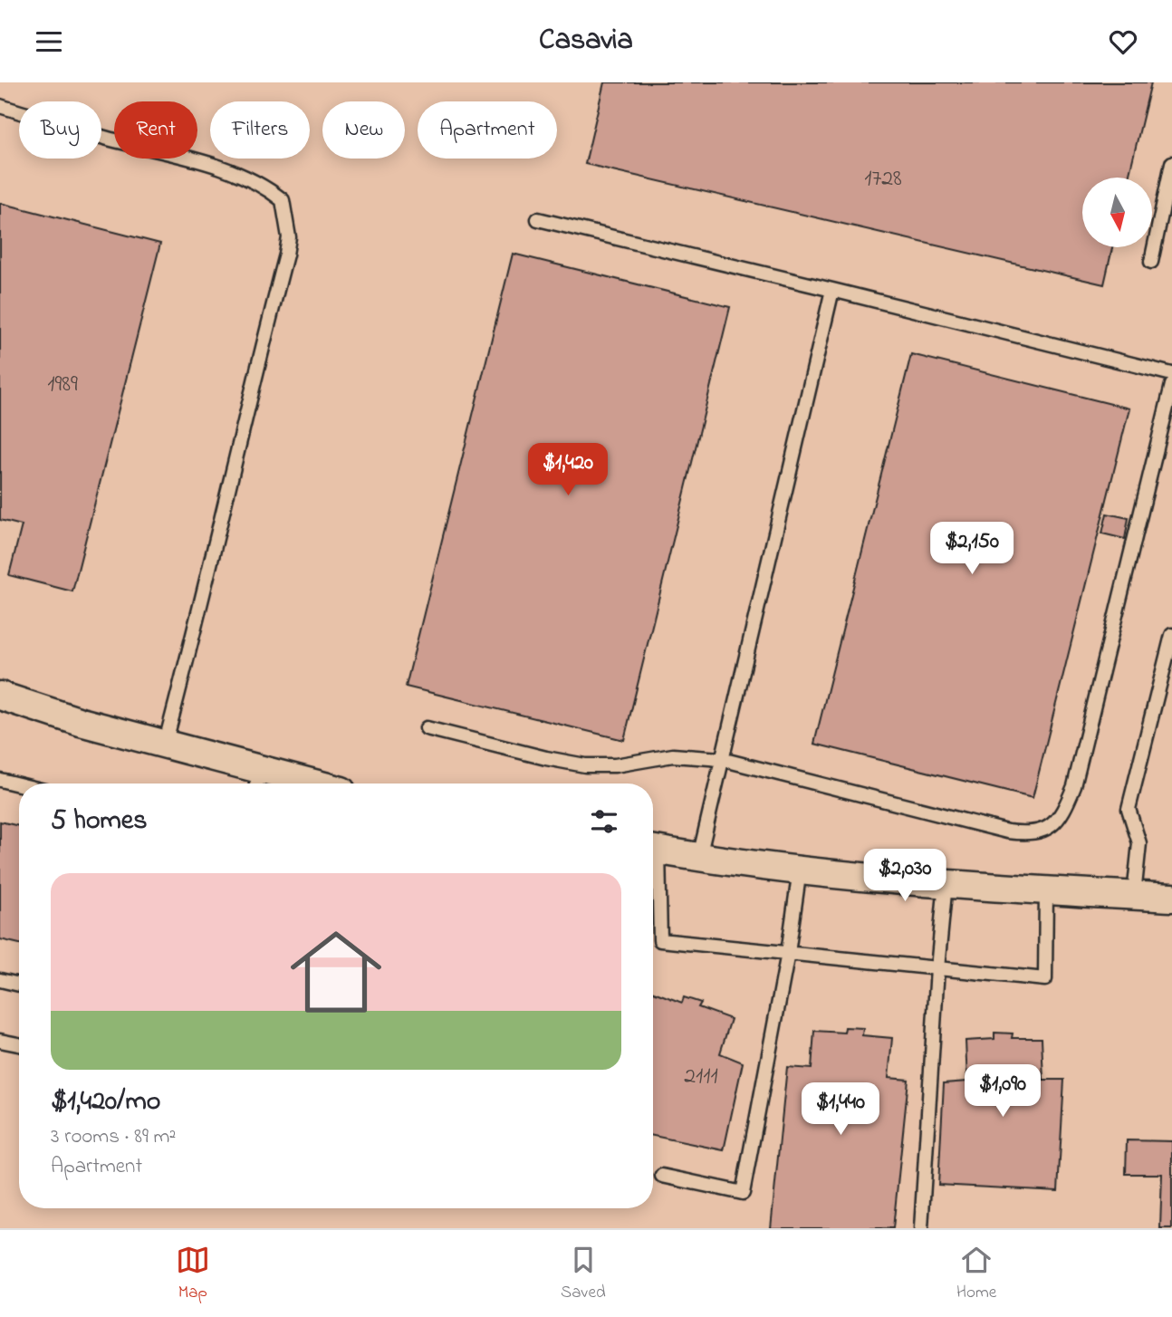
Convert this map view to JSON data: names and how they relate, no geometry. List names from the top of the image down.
{
  "house_numbers": ["1728", "1989", "2111"],
  "north": "bottom",
  "page": {
    "header": "Casavia",
    "chip": [
      "Buy",
      "Rent",
      "Filters",
      "New",
      "Apartment"
    ],
    "price": [
      "$1,420",
      "$2,150",
      "$2,030",
      "$1,090",
      "$1,440"
    ],
    "heading": "5 homes",
    "list": [
      {
        "name": "$1,420/mo",
        "note": "3 rooms · 89 m² · Apartment"
      }
    ],
    "tabs": ["Map", "Saved", "Home"]
  }
}
